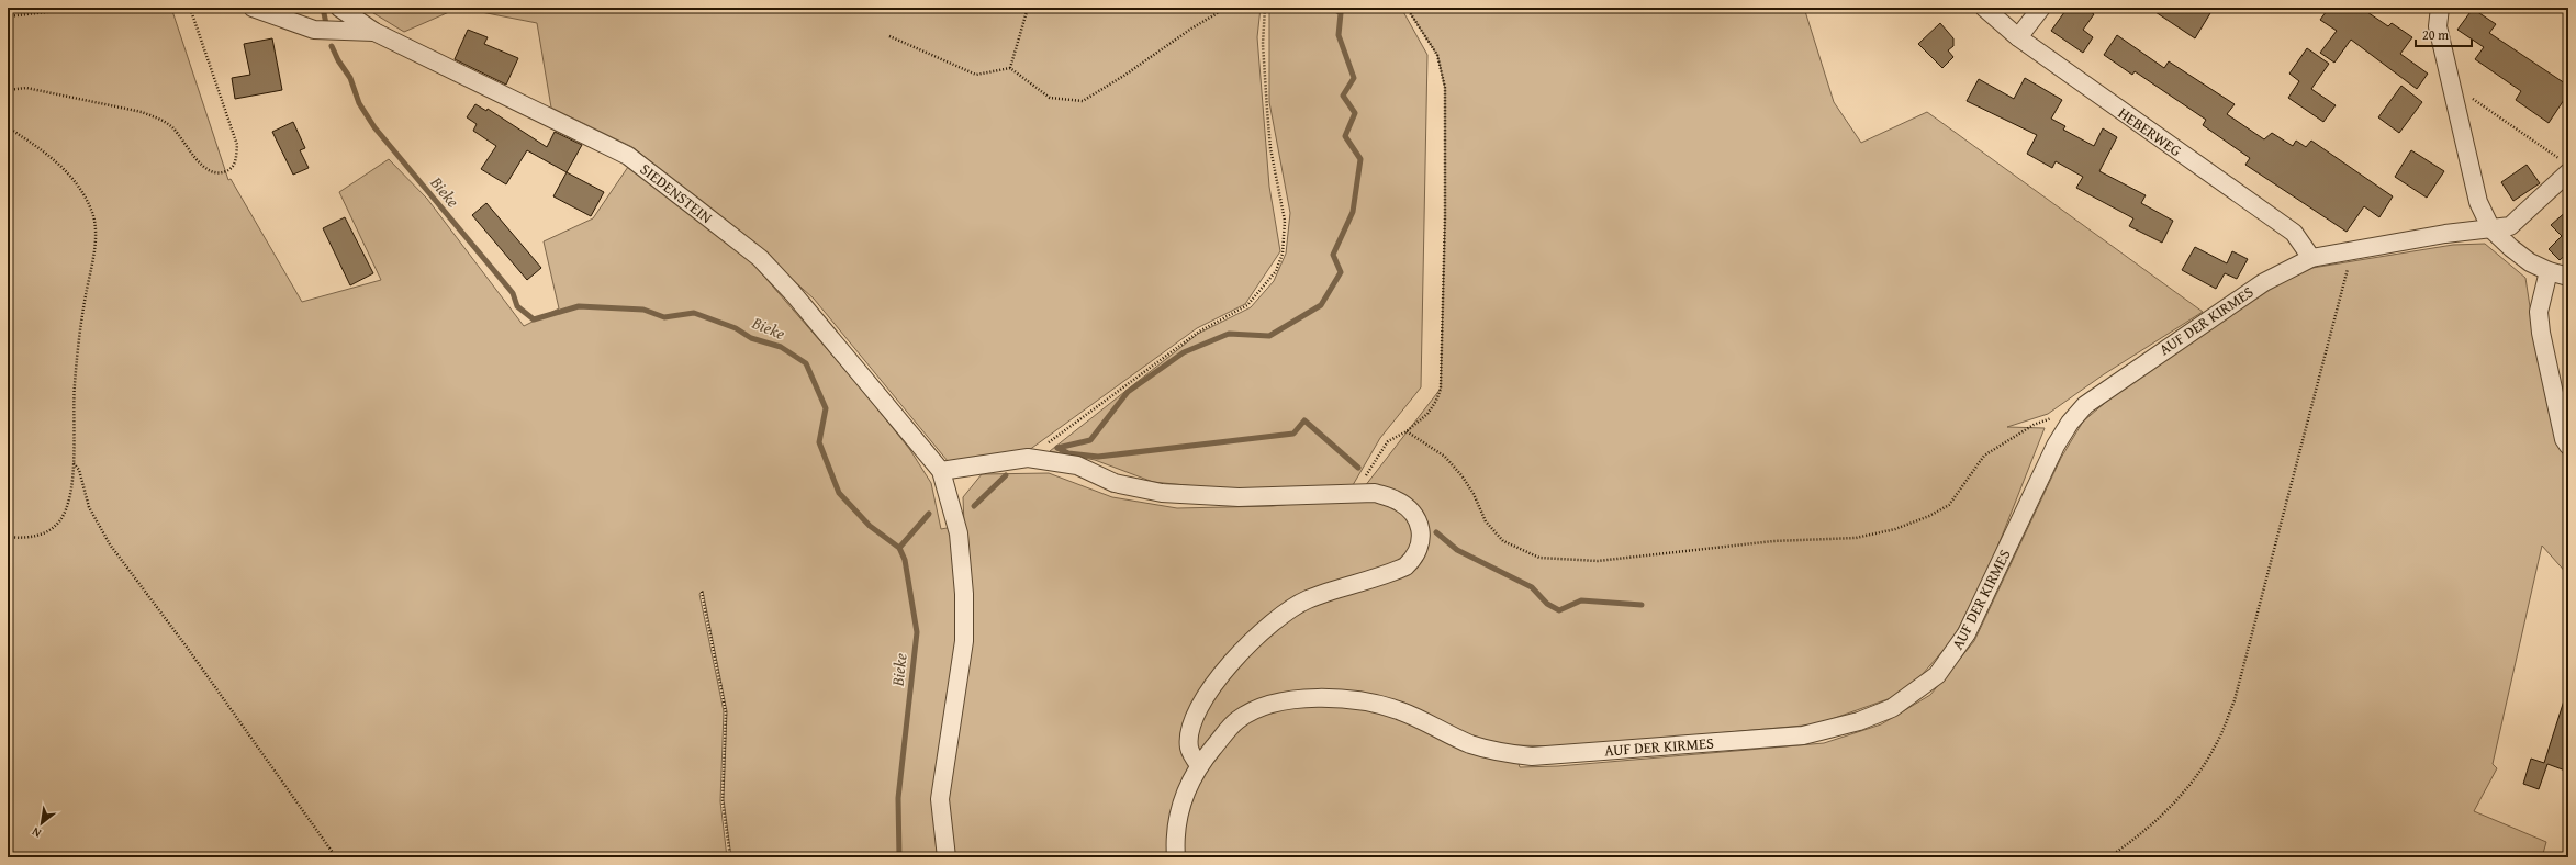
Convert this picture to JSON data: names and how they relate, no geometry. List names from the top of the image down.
{
  "streets": {
    "street": ["HEBERWEG", "SIEDENSTEIN", "AUF DER KIRMES"]
  },
  "crossings": [
    ["HEBERWEG", "AUF DER KIRMES"]
  ],
  "water": ["Bieke"],
  "scale_bar": "20 m",
  "north": "bottom left"
}
